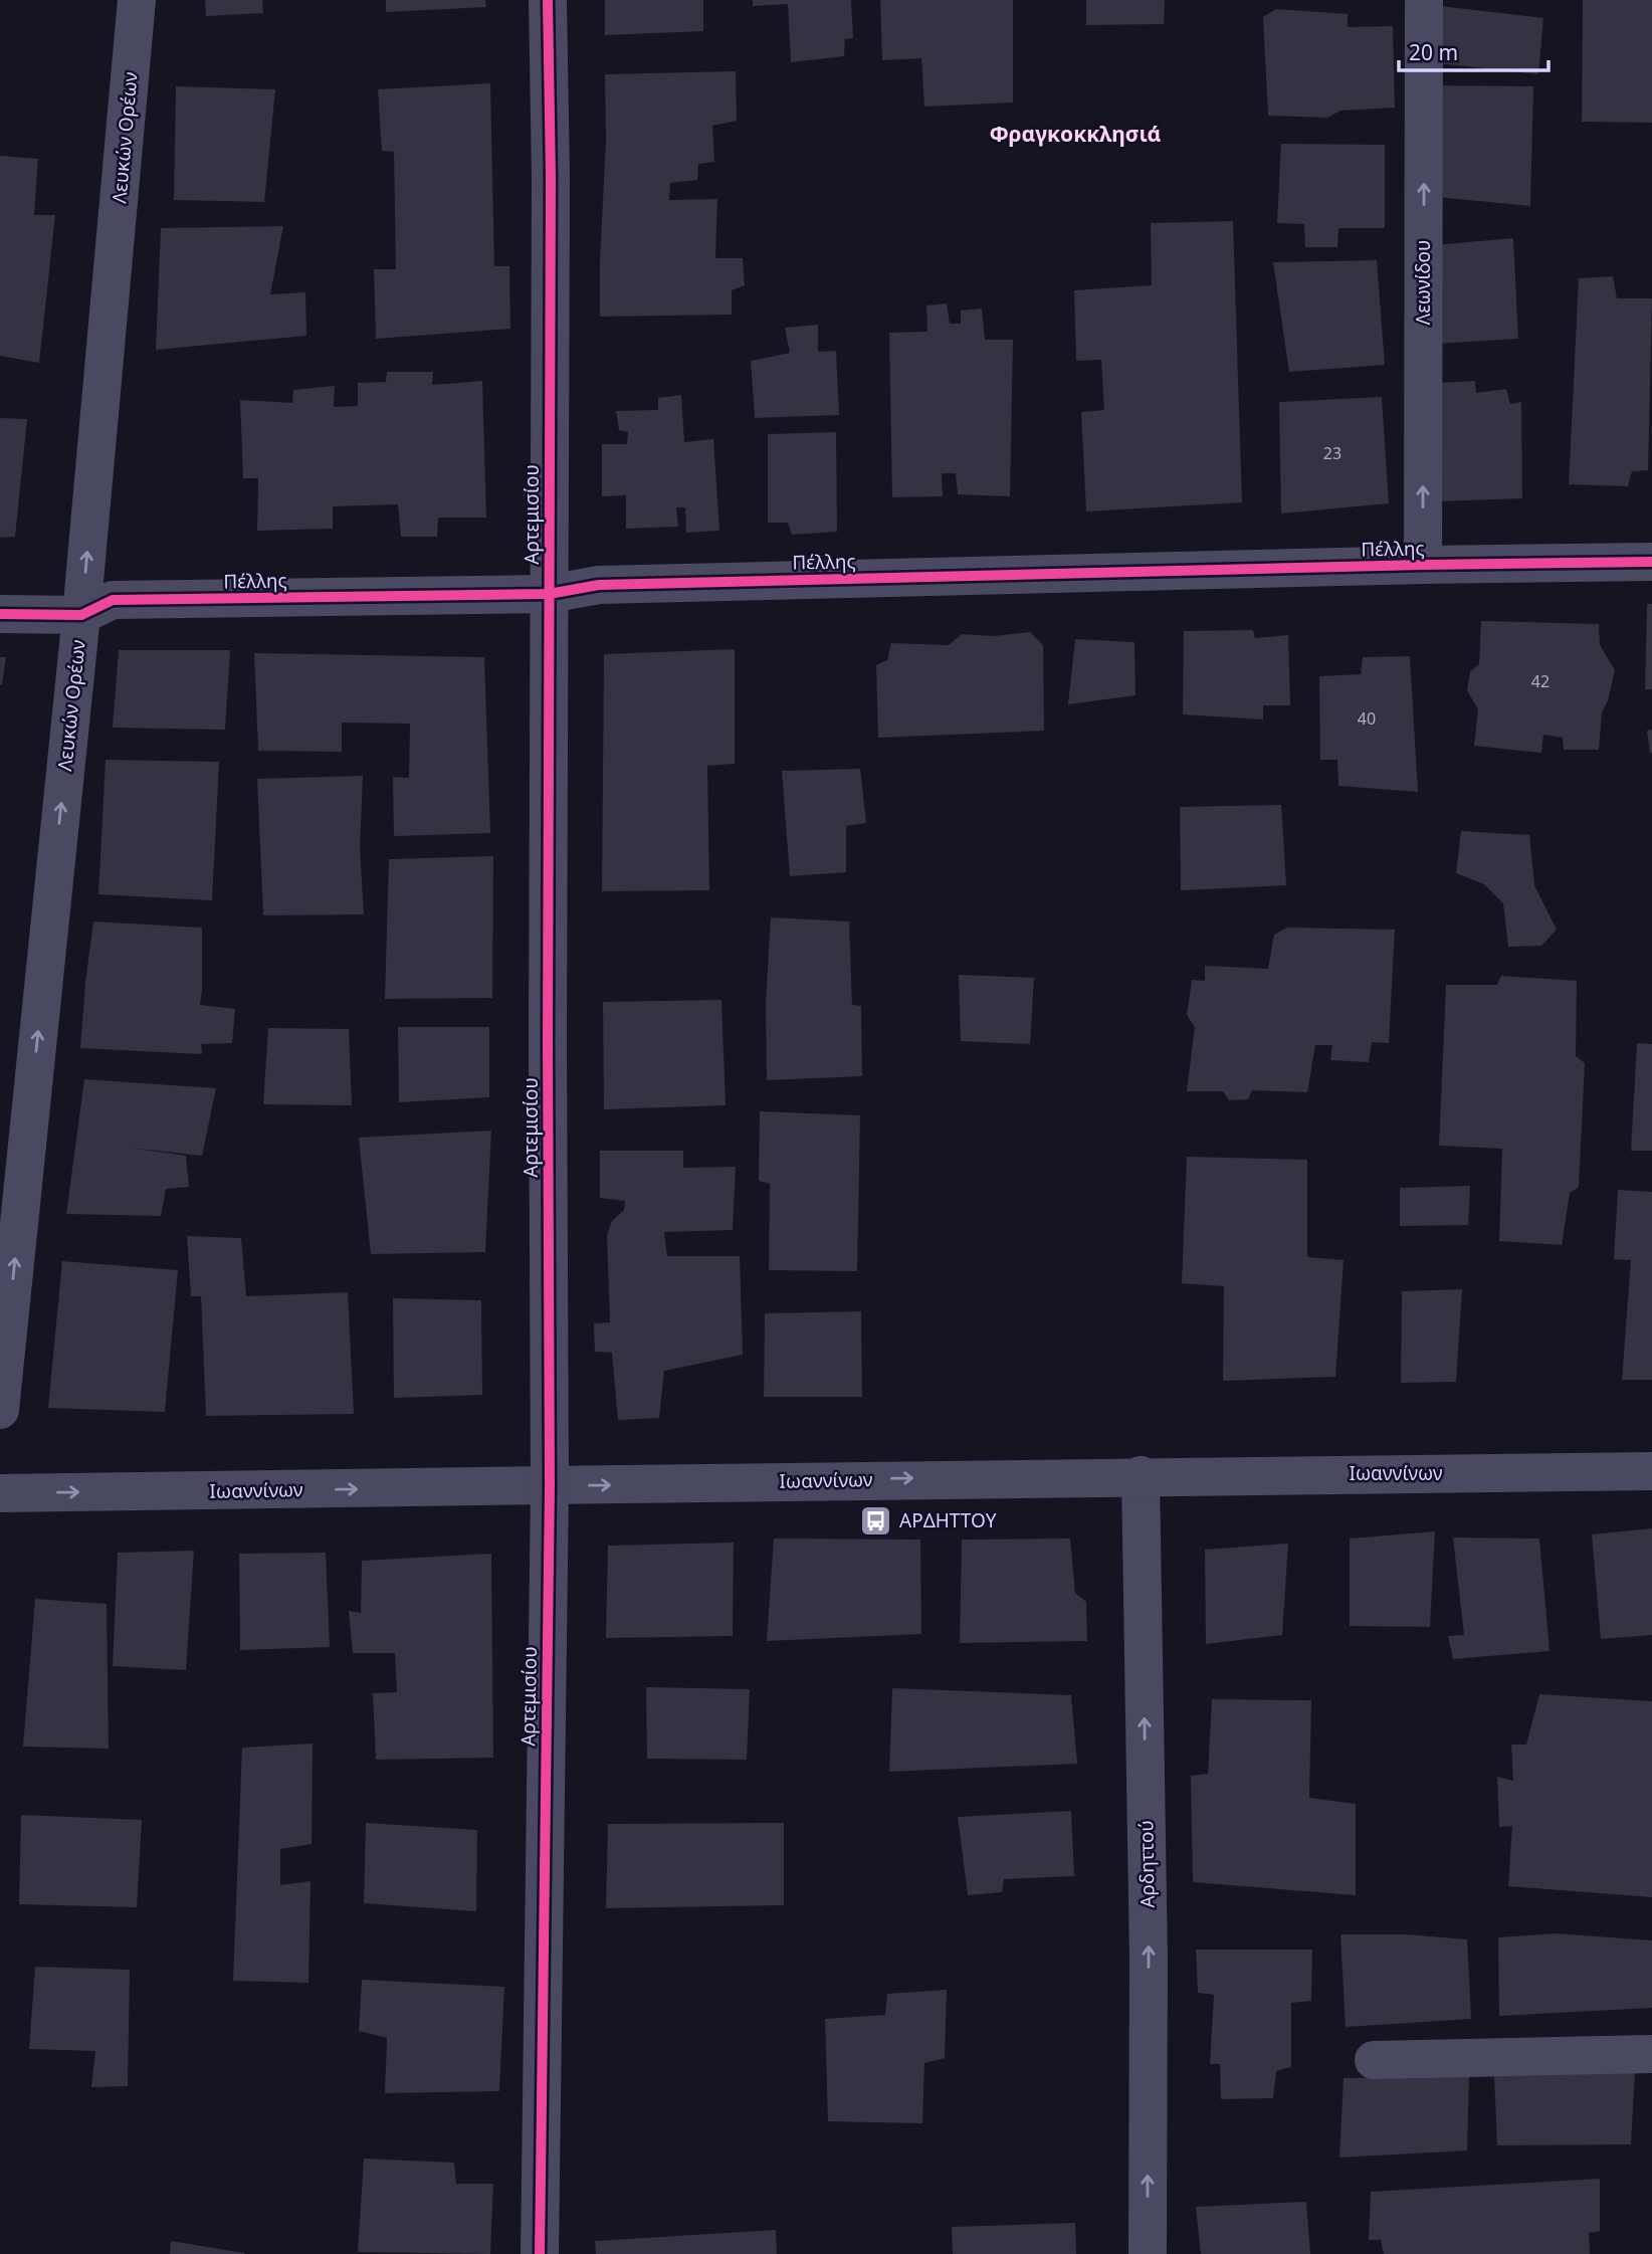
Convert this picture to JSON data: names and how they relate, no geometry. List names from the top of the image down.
{
  "streets": {
    "street": [
      "Λευκών Ορέων",
      "Λεωνίδου",
      "Αρτεμισίου",
      "Πέλλης",
      "Ιωαννίνων",
      "Αρδηττού"
    ]
  },
  "crossings": [
    ["Λευκών Ορέων", "Πέλλης"],
    ["Λεωνίδου", "Πέλλης"],
    ["Αρτεμισίου", "Πέλλης"],
    ["Αρτεμισίου", "Ιωαννίνων"],
    ["Ιωαννίνων", "Αρδηττού"]
  ],
  "one_way": [
    "Λευκών Ορέων",
    "Λεωνίδου",
    "Ιωαννίνων",
    "Αρδηττού"
  ],
  "districts": ["Φραγκοκκλησιά"],
  "places": {
    "bus stop": ["ΑΡΔΗΤΤΟΥ"]
  },
  "house_numbers": ["23", "42", "40"],
  "scale_bar": "20 m"
}
